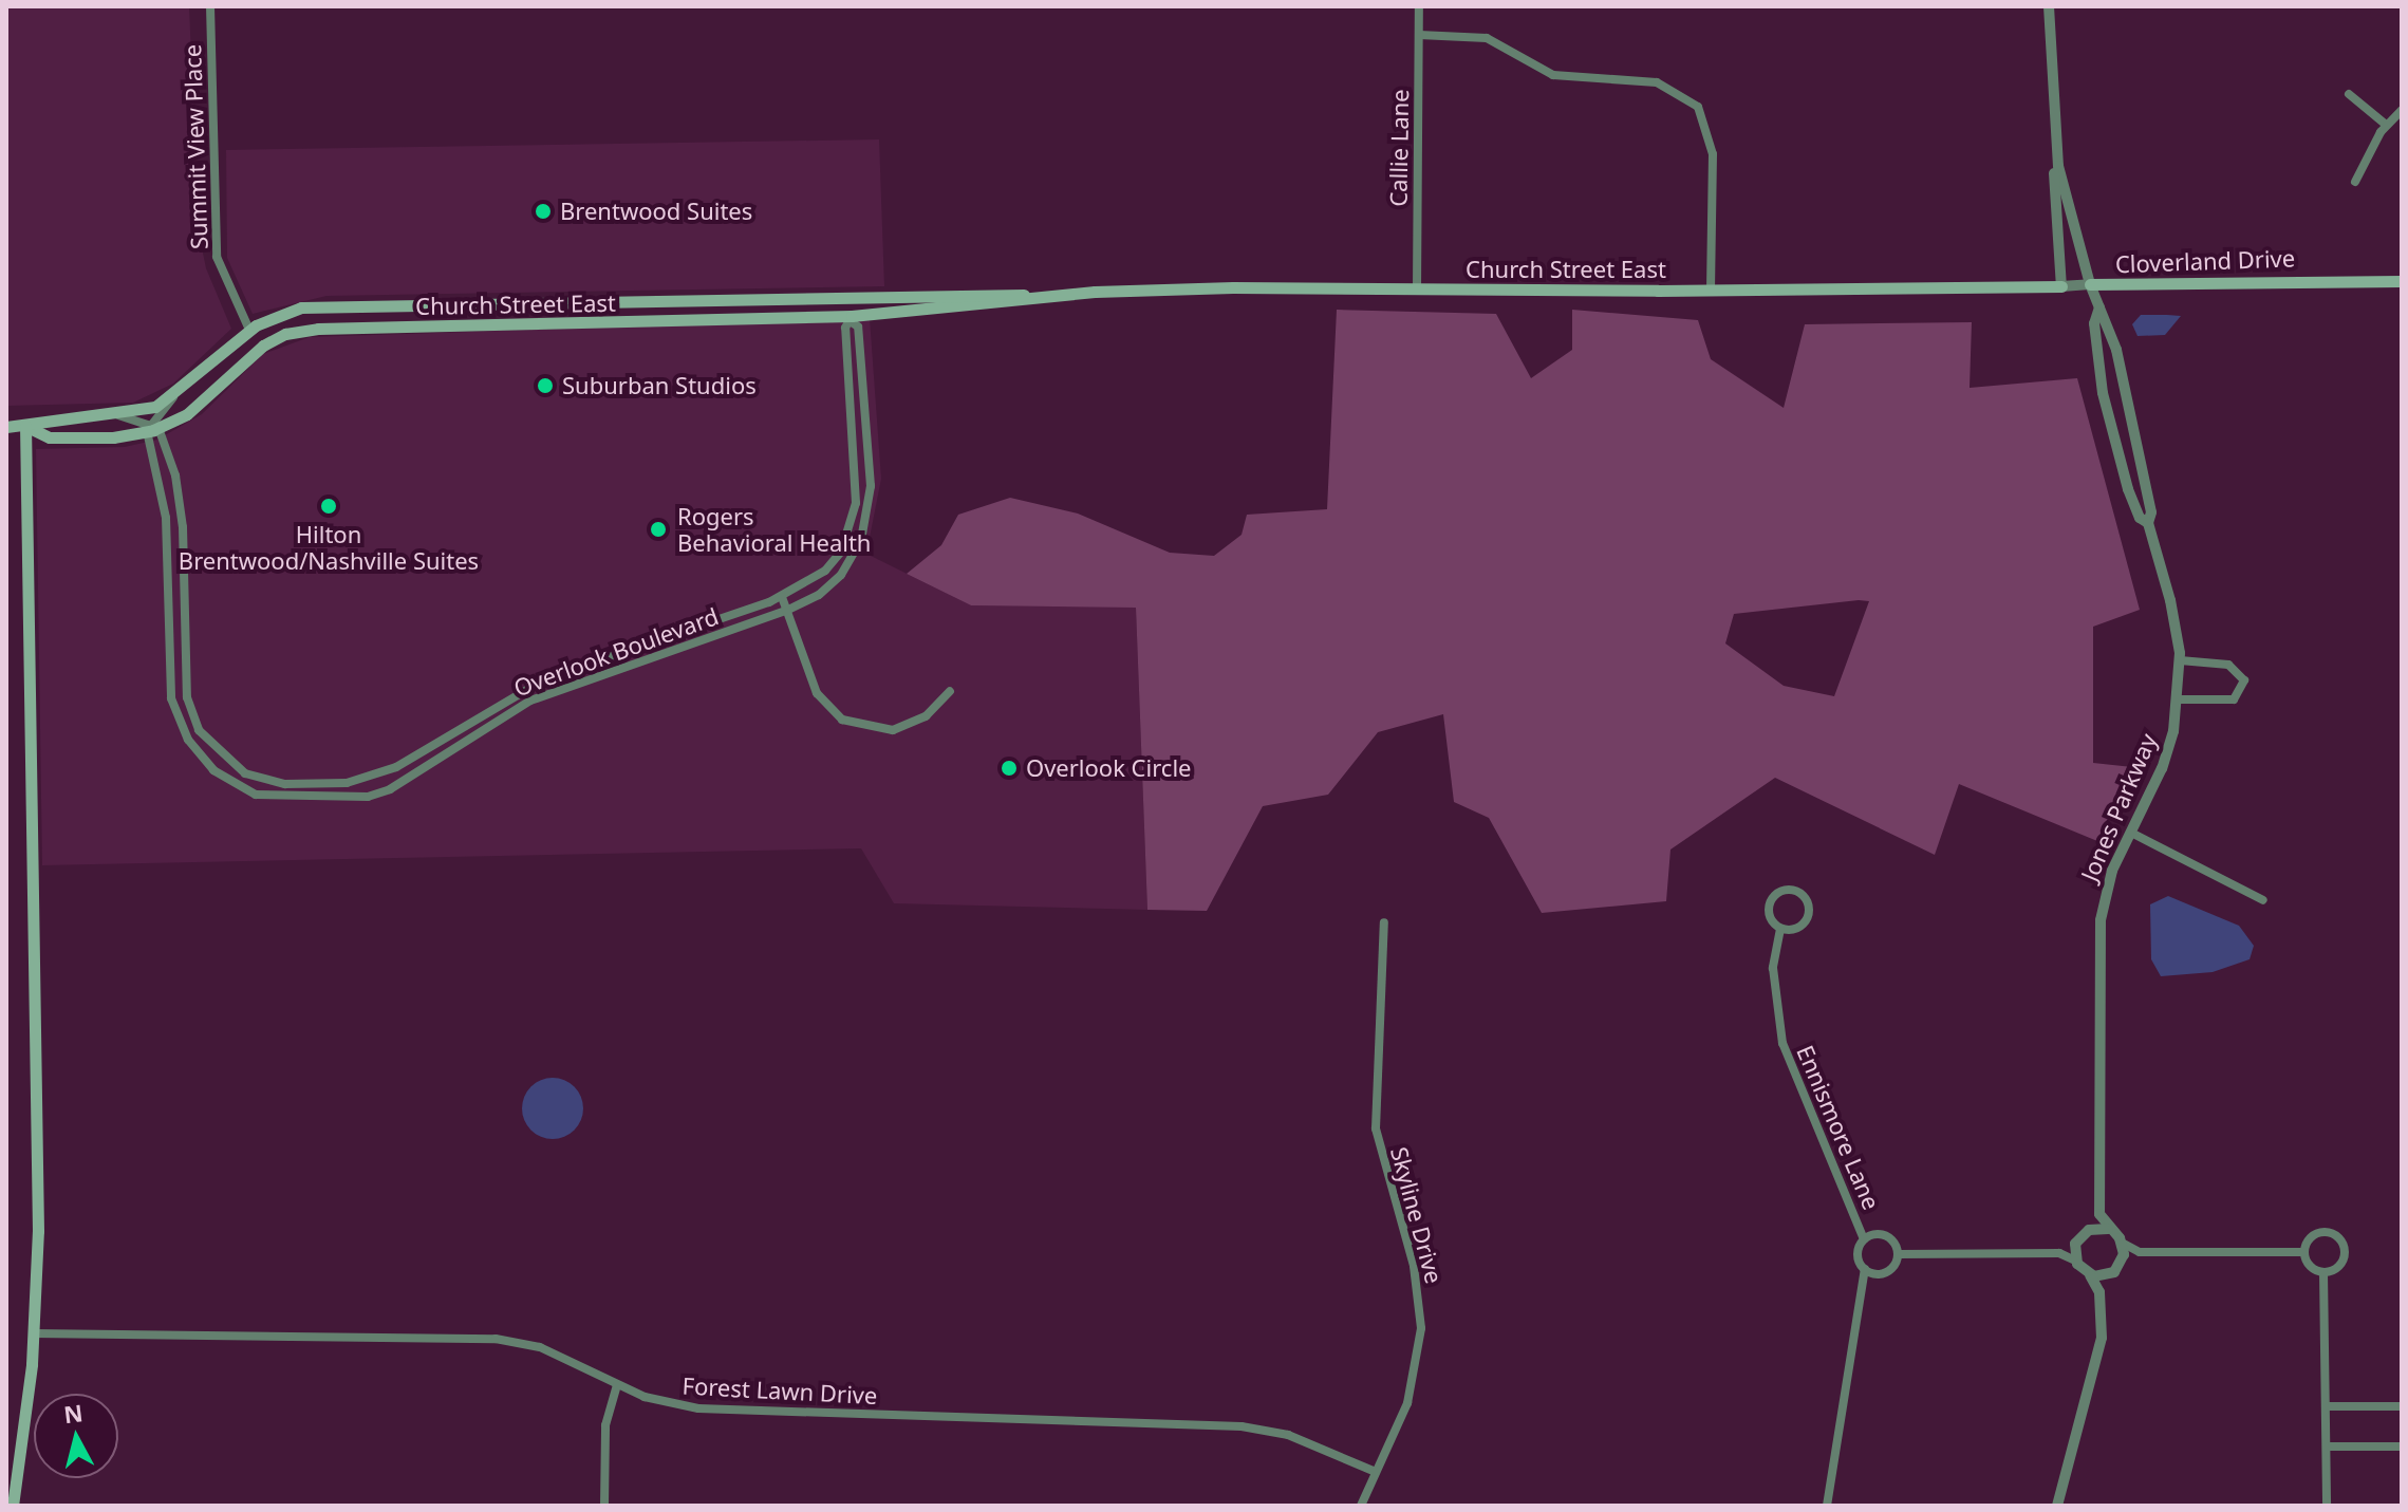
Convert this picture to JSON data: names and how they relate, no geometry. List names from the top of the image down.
{
  "streets": {
    "main road": ["Cloverland Drive", "Church Street East"],
    "street": [
      "Summit View Place",
      "Callie Lane",
      "Overlook Boulevard",
      "Jones Parkway",
      "Ennismore Lane",
      "Skyline Drive",
      "Forest Lawn Drive"
    ]
  },
  "crossings": [
    ["Summit View Place", "Church Street East"],
    ["Callie Lane", "Church Street East"],
    ["Cloverland Drive", "Church Street East"],
    ["Cloverland Drive", "Jones Parkway"],
    ["Church Street East", "Overlook Boulevard"],
    ["Church Street East", "Jones Parkway"],
    ["Skyline Drive", "Forest Lawn Drive"]
  ],
  "places": [
    "Brentwood Suites",
    "Suburban Studios",
    "Hilton Brentwood/Nashville Suites",
    "Rogers Behavioral Health",
    "Overlook Circle"
  ],
  "north": "top"
}
